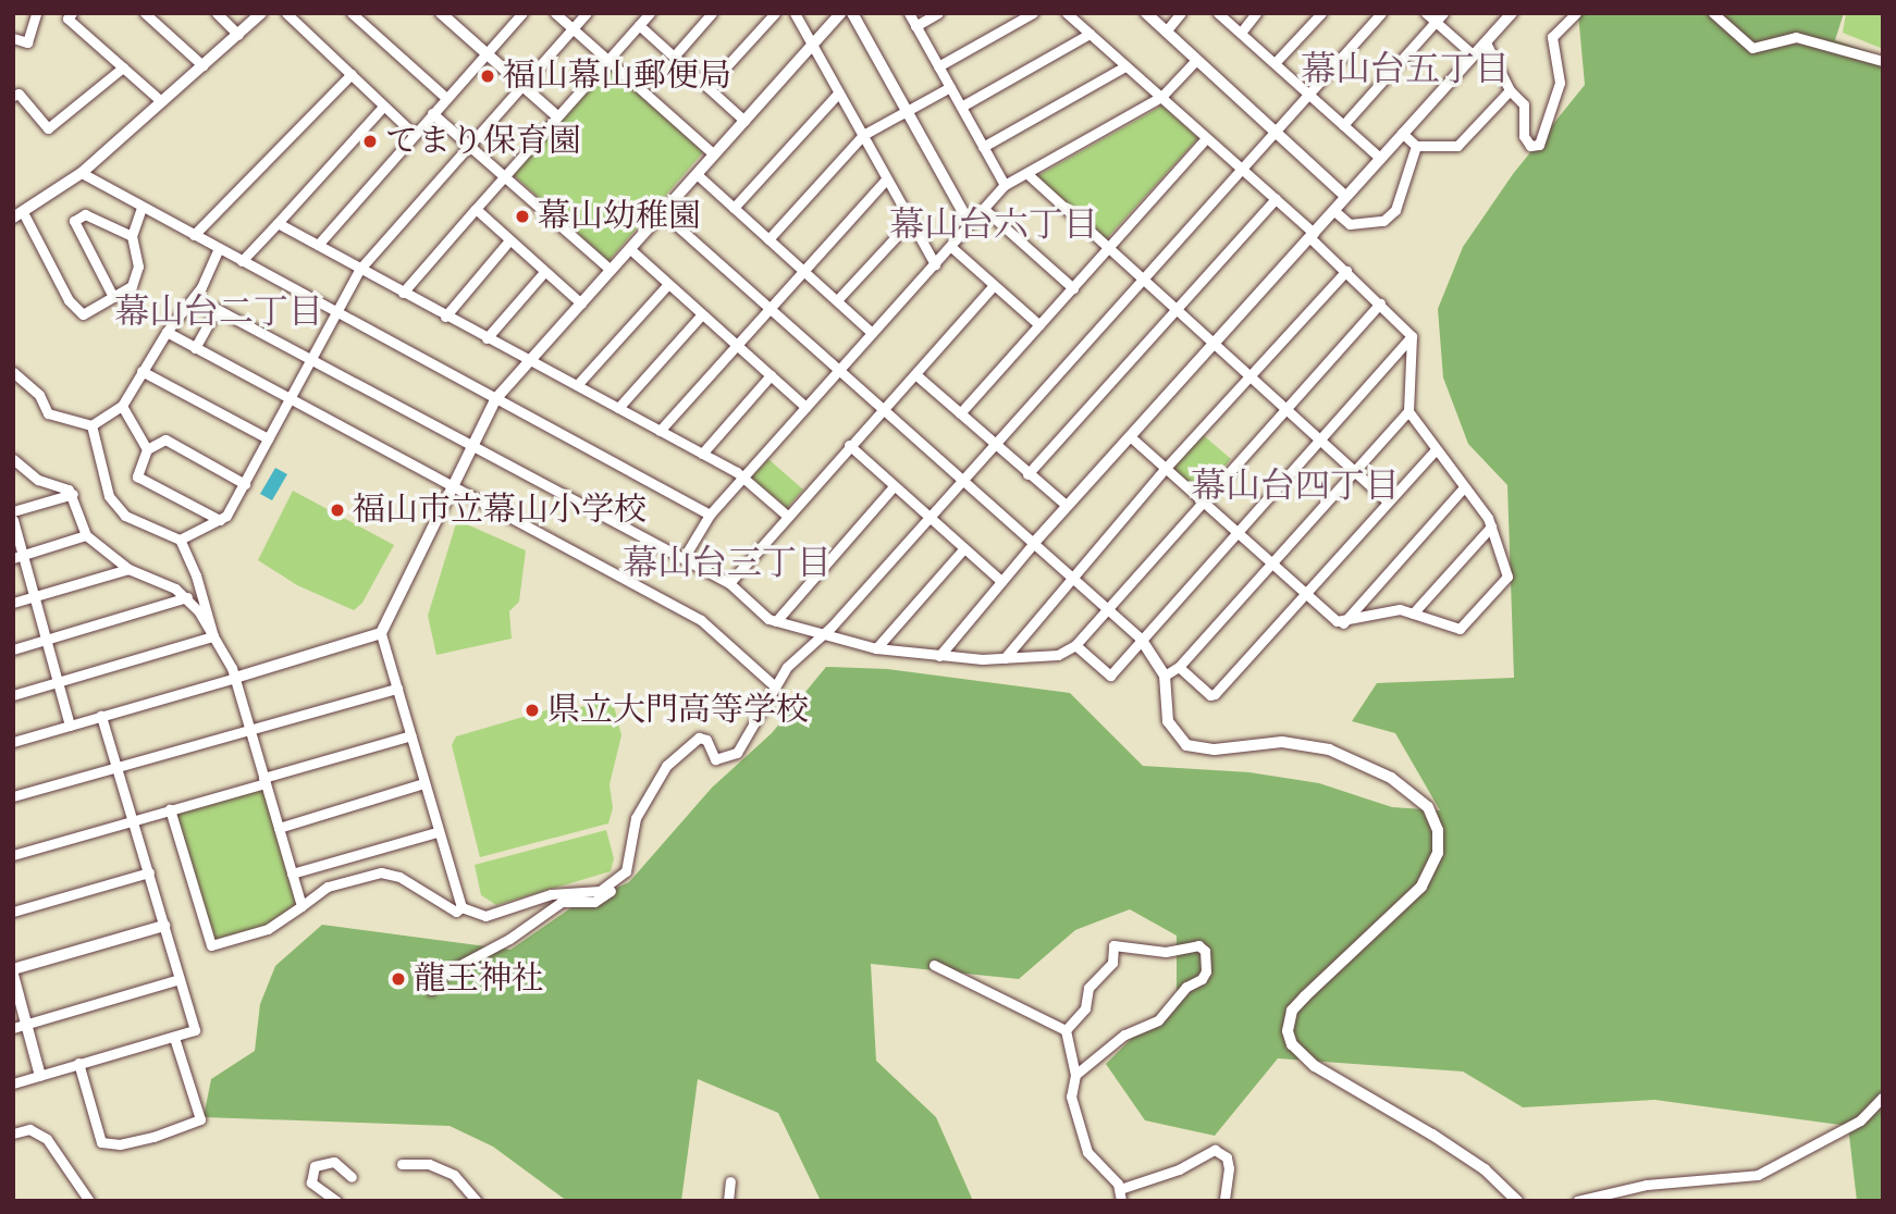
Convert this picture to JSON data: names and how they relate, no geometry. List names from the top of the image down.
{
  "districts": [
    "幕山台五丁目",
    "幕山台六丁目",
    "幕山台二丁目",
    "幕山台四丁目",
    "幕山台三丁目"
  ],
  "places": [
    "福山幕山郵便局",
    "てまり保育園",
    "幕山幼稚園",
    "福山市立幕山小学校",
    "県立大門高等学校",
    "龍王神社"
  ]
}
